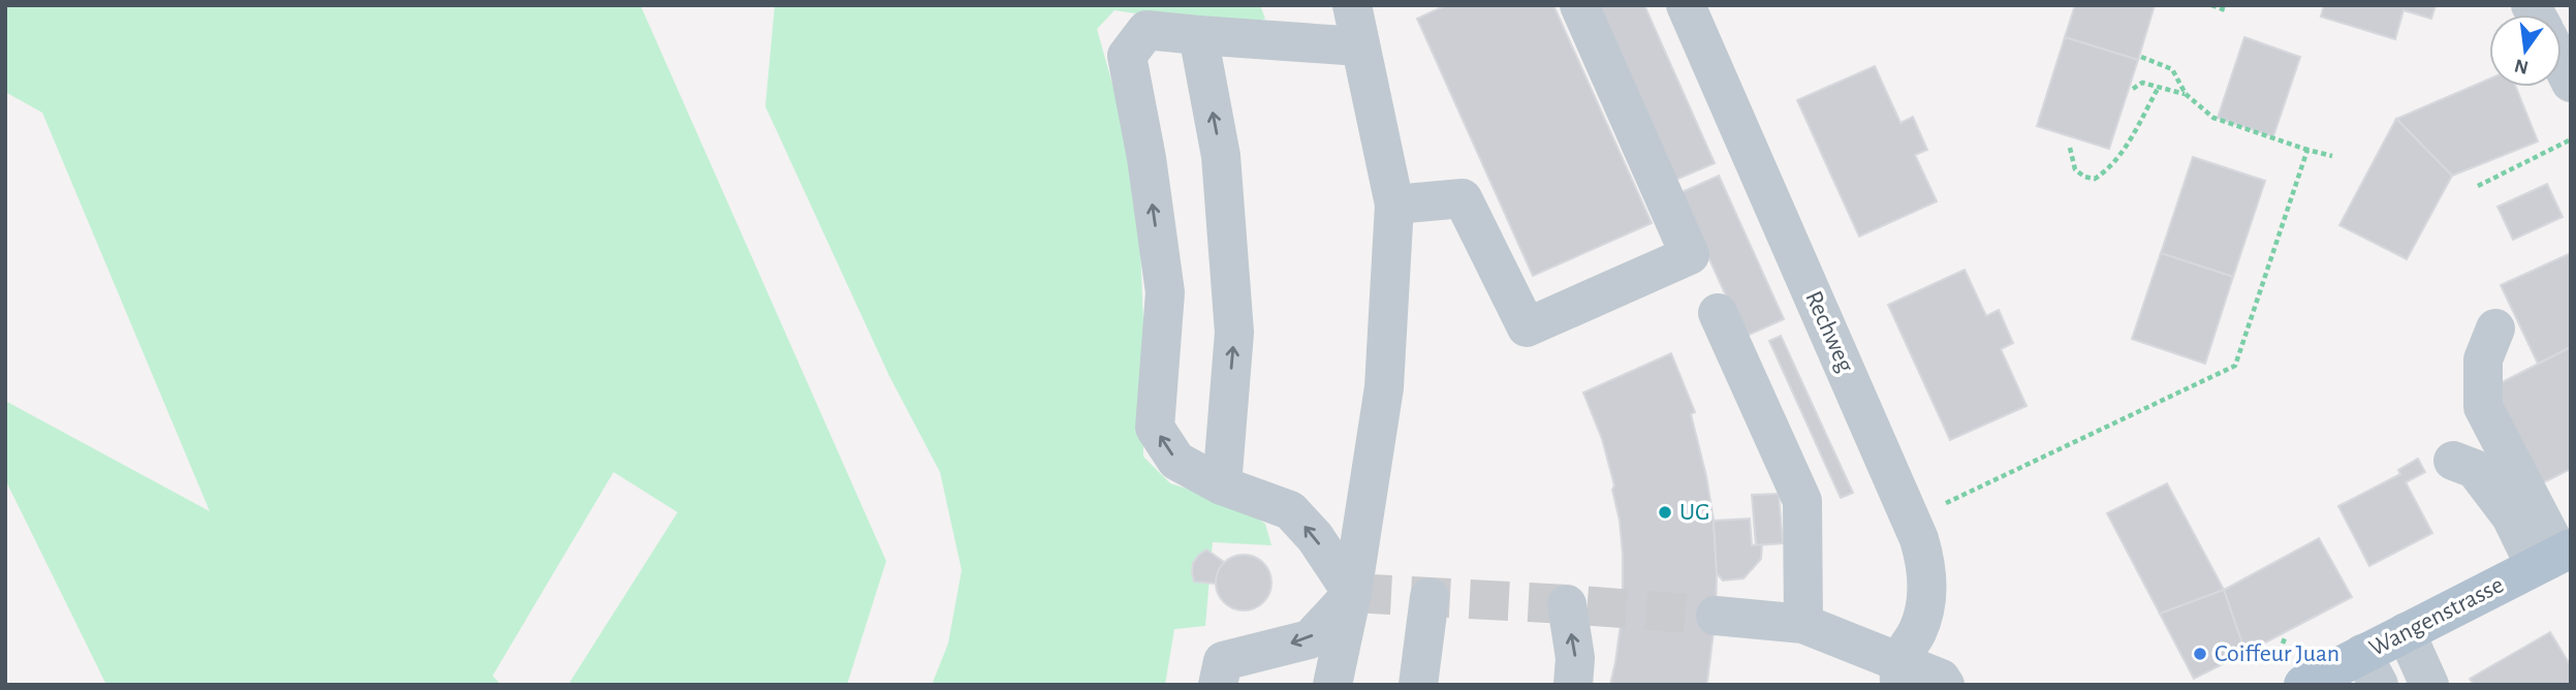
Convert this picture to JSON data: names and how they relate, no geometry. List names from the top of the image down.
{
  "streets": {
    "main road": ["Wangenstrasse"],
    "street": ["Rechweg"]
  },
  "places": ["UG", "Coiffeur Juan"],
  "north": "bottom"
}
